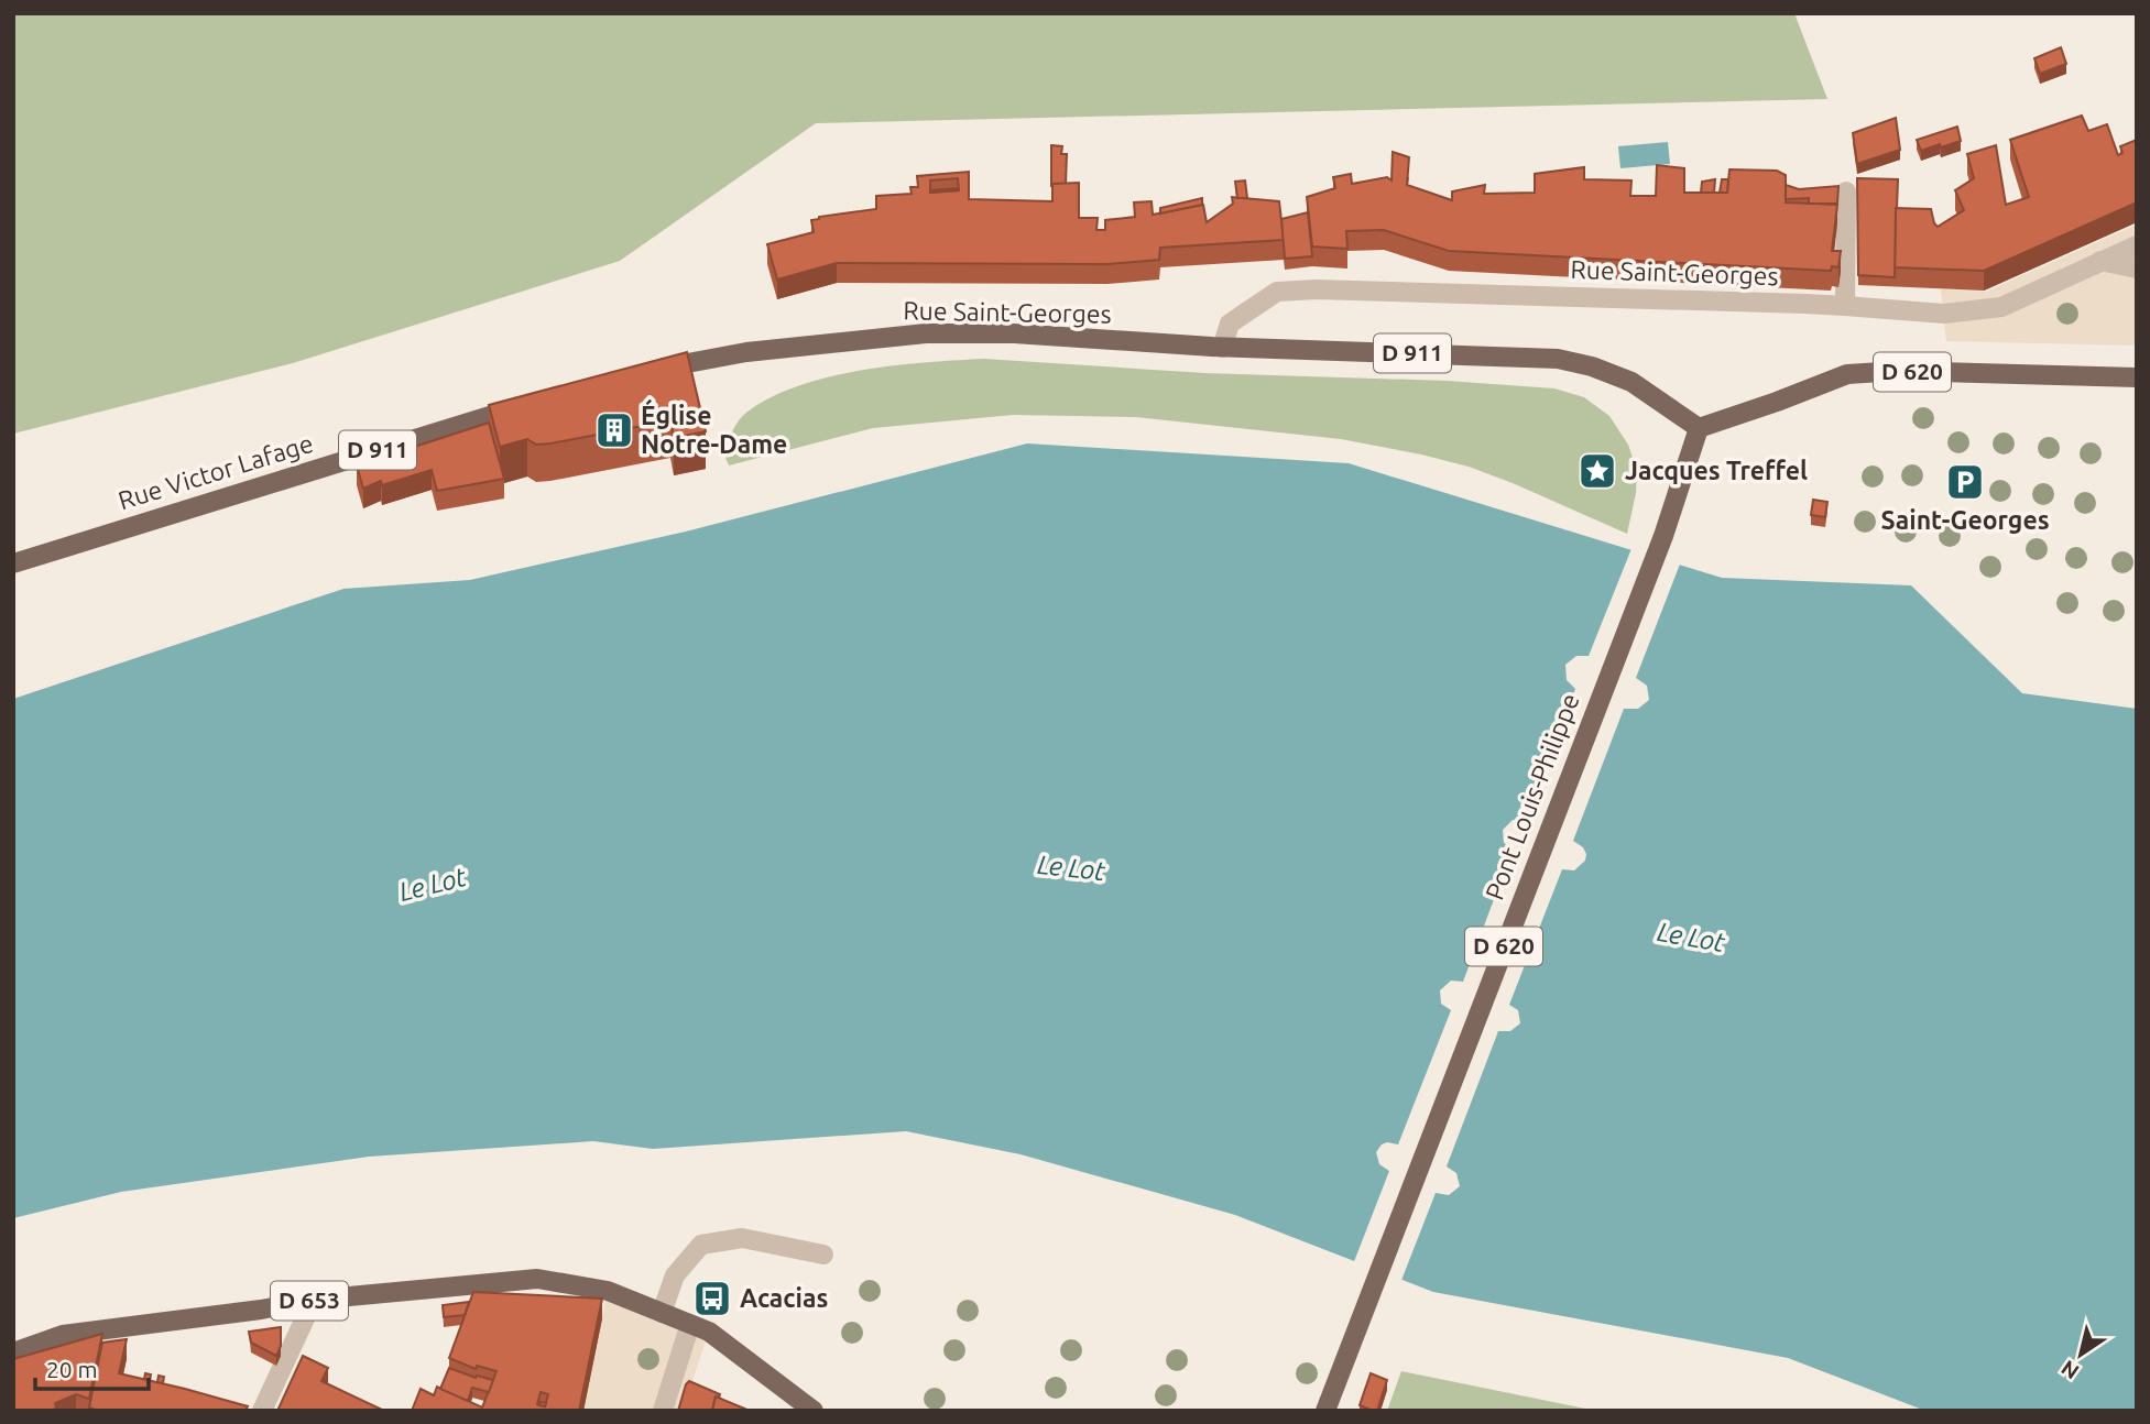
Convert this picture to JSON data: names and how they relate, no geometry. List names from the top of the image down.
{
  "streets": {
    "main road": [
      "Rue Saint-Georges",
      "D 911",
      "D 620",
      "Rue Victor Lafage",
      "Pont Louis-Philippe",
      "D 653"
    ]
  },
  "crossings": [
    ["Rue Saint-Georges", "D 620"],
    ["Rue Saint-Georges", "Pont Louis-Philippe"],
    ["D 620", "Pont Louis-Philippe"]
  ],
  "water": ["Le Lot"],
  "places": {
    "building": ["Église Notre-Dame"],
    "place": ["Jacques Treffel"],
    "parking": ["Saint-Georges"],
    "bus stop": ["Acacias"]
  },
  "scale_bar": "20 m",
  "north": "bottom left"
}
